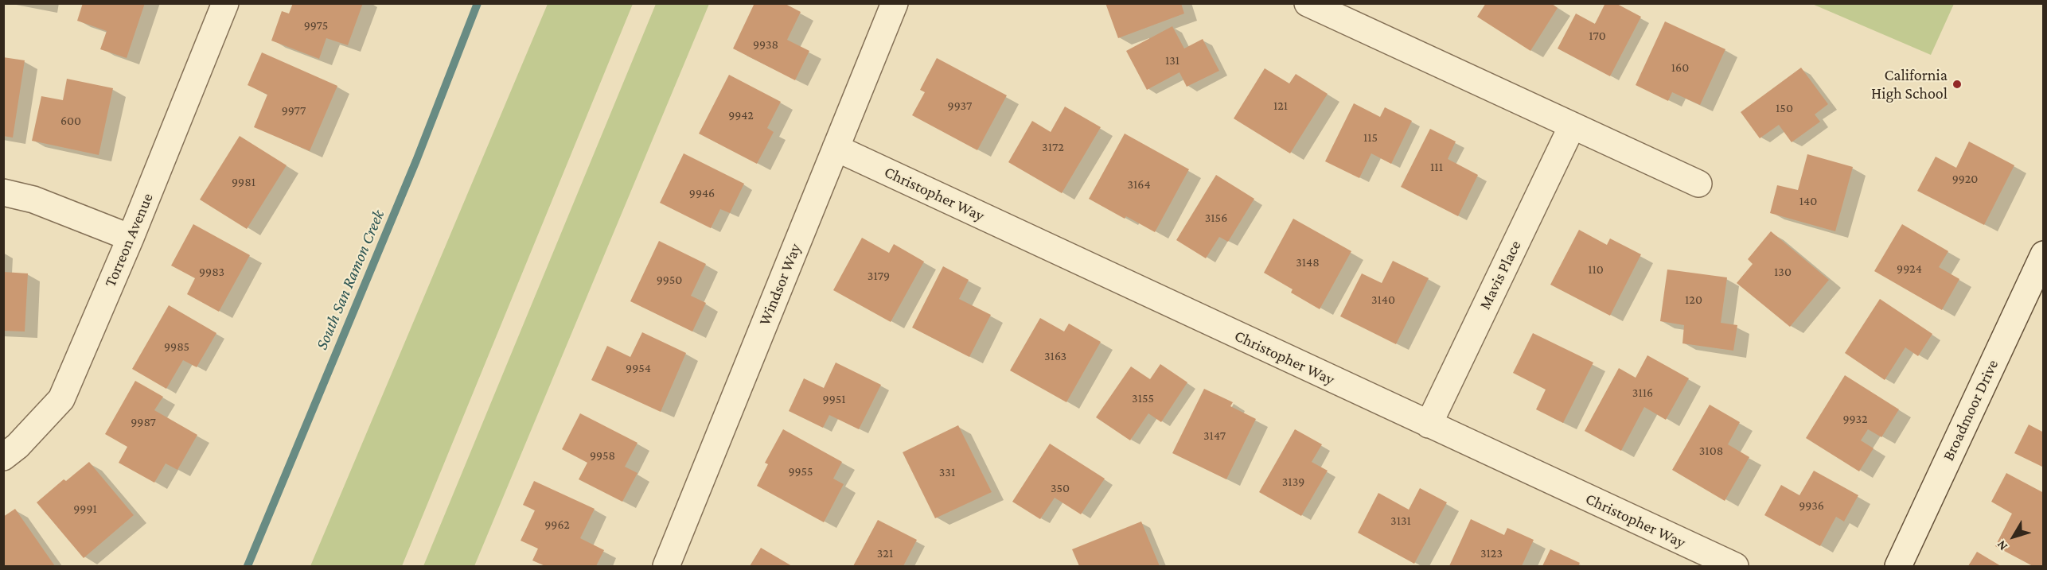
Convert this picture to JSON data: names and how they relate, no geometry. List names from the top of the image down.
{
  "streets": {
    "street": [
      "Christopher Way",
      "Torreon Avenue",
      "Mavis Place",
      "Windsor Way",
      "Broadmoor Drive"
    ]
  },
  "crossings": [
    ["Christopher Way", "Mavis Place"],
    ["Christopher Way", "Windsor Way"]
  ],
  "water": ["South San Ramon Creek"],
  "places": ["California High School"],
  "house_numbers": [
    "9975",
    "170",
    "9938",
    "131",
    "160",
    "9937",
    "121",
    "150",
    "9977",
    "9942",
    "600",
    "115",
    "3172",
    "111",
    "9920",
    "9981",
    "3164",
    "9946",
    "140",
    "3156",
    "3148",
    "9924",
    "110",
    "9983",
    "130",
    "3179",
    "9950",
    "3140",
    "120",
    "9985",
    "3163",
    "9954",
    "3116",
    "3155",
    "9951",
    "9932",
    "9987",
    "3147",
    "3108",
    "9958",
    "9955",
    "331",
    "3139",
    "350",
    "9936",
    "9991",
    "3131",
    "9962",
    "321",
    "3123"
  ],
  "north": "bottom left"
}
